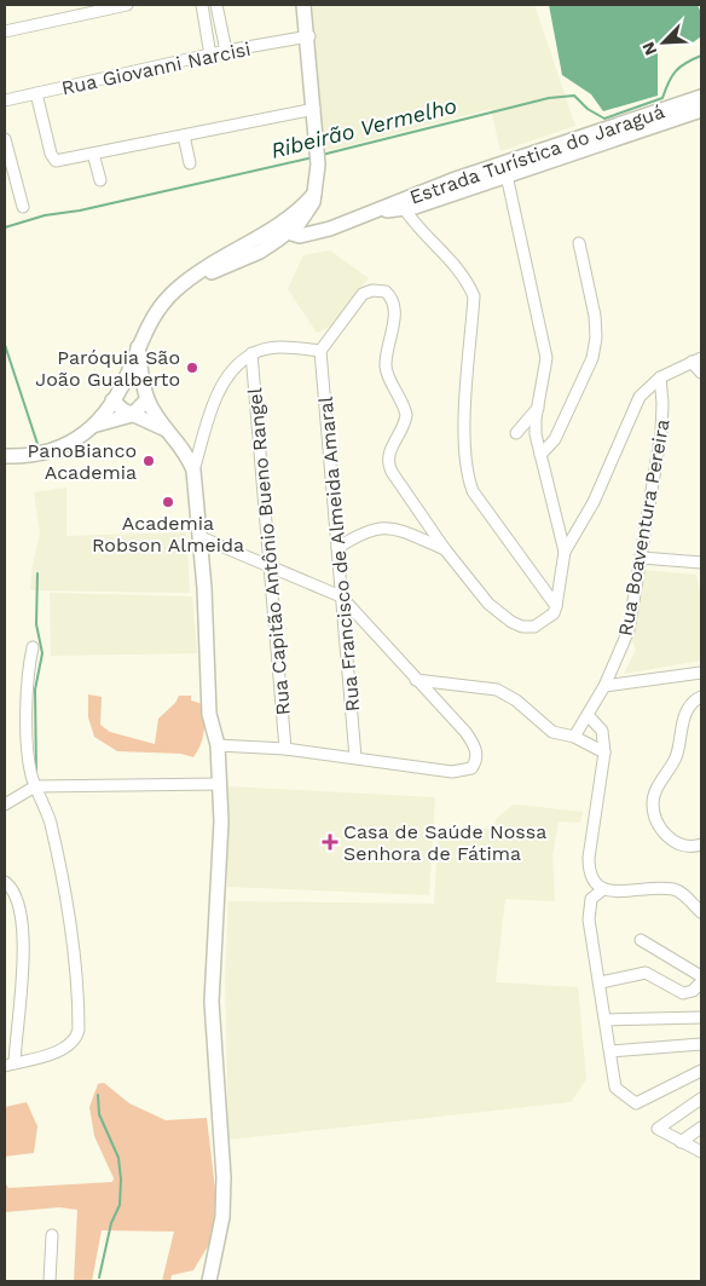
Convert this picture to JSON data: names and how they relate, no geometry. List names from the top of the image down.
{
  "streets": {
    "main road": ["Estrada Turística do Jaraguá"],
    "street": [
      "Rua Giovanni Narcisi",
      "Rua Boaventura Pereira",
      "Rua Capitão Antônio Bueno Rangel",
      "Rua Francisco de Almeida Amaral"
    ]
  },
  "water": ["Ribeirão Vermelho"],
  "places": {
    "other": ["Paróquia São João Gualberto", "PanoBianco Academia", "Academia Robson Almeida"],
    "health": ["Casa de Saúde Nossa Senhora de Fátima"]
  },
  "north": "bottom left"
}
